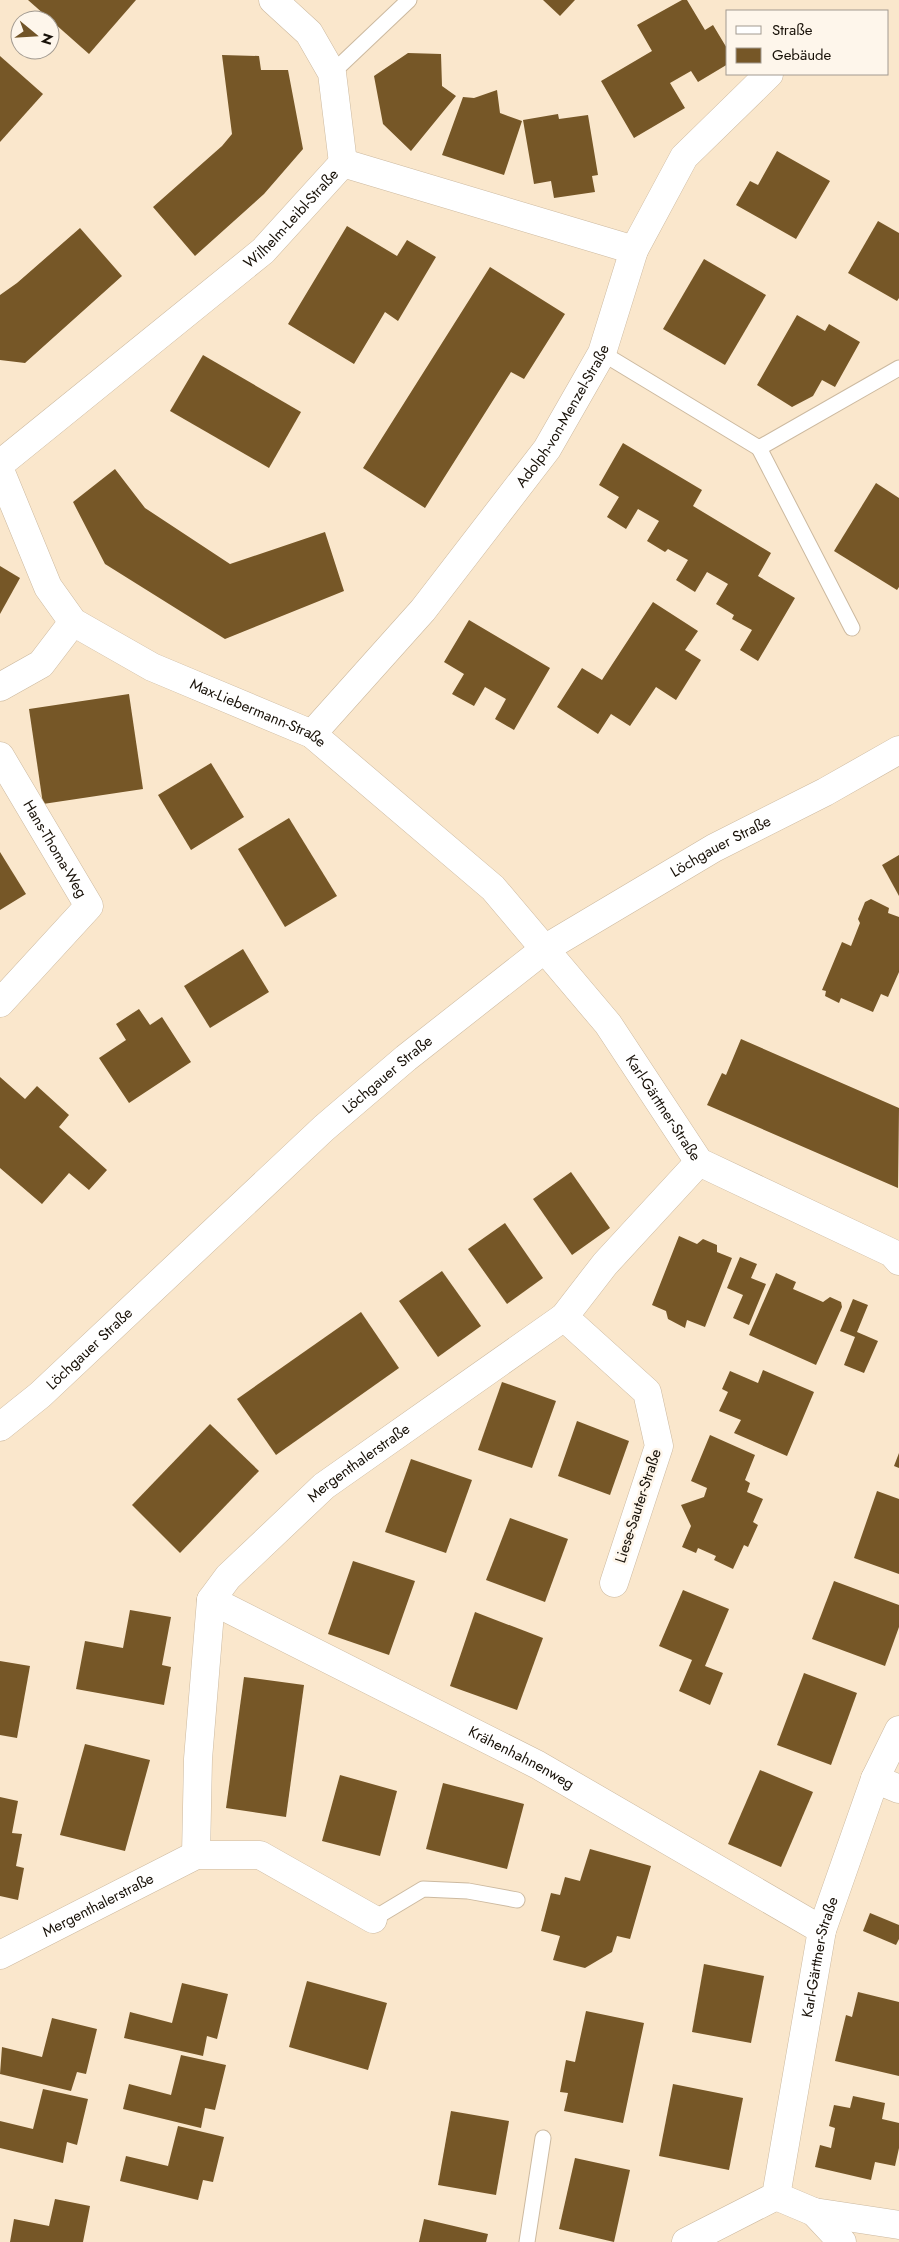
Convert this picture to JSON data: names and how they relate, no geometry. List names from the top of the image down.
{
  "streets": {
    "street": [
      "Wilhelm-Leibl-Straße",
      "Adolph-von-Menzel-Straße",
      "Max-Liebermann-Straße",
      "Löchgauer Straße",
      "Hans-Thoma-Weg",
      "Karl-Gärttner-Straße",
      "Mergenthalerstraße",
      "Liese-Sauter-Straße",
      "Krähenhahnenweg"
    ]
  },
  "crossings": [
    ["Wilhelm-Leibl-Straße", "Adolph-von-Menzel-Straße"],
    ["Adolph-von-Menzel-Straße", "Max-Liebermann-Straße"],
    ["Max-Liebermann-Straße", "Löchgauer Straße"],
    ["Max-Liebermann-Straße", "Karl-Gärttner-Straße"],
    ["Löchgauer Straße", "Karl-Gärttner-Straße"],
    ["Karl-Gärttner-Straße", "Mergenthalerstraße"],
    ["Karl-Gärttner-Straße", "Krähenhahnenweg"],
    ["Mergenthalerstraße", "Liese-Sauter-Straße"],
    ["Mergenthalerstraße", "Krähenhahnenweg"]
  ],
  "legend": ["Straße", "Gebäude"],
  "north": "right"
}
